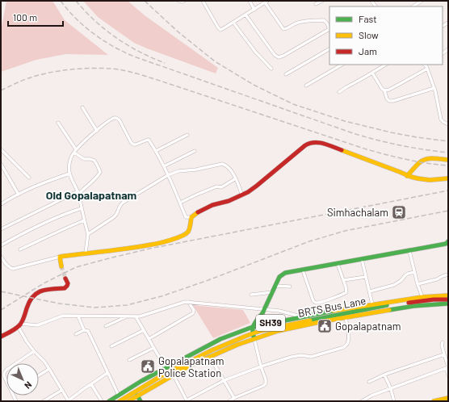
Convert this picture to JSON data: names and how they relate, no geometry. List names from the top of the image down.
{
  "streets": {
    "main road": ["BRTS Bus Lane", "SH39"]
  },
  "districts": ["Old Gopalapatnam"],
  "places": {
    "station": ["Simhachalam"],
    "public building": ["Gopalapatnam", "Gopalapatnam Police Station"]
  },
  "legend": ["Fast", "Slow", "Jam"],
  "scale_bar": "100 m",
  "north": "bottom right"
}
